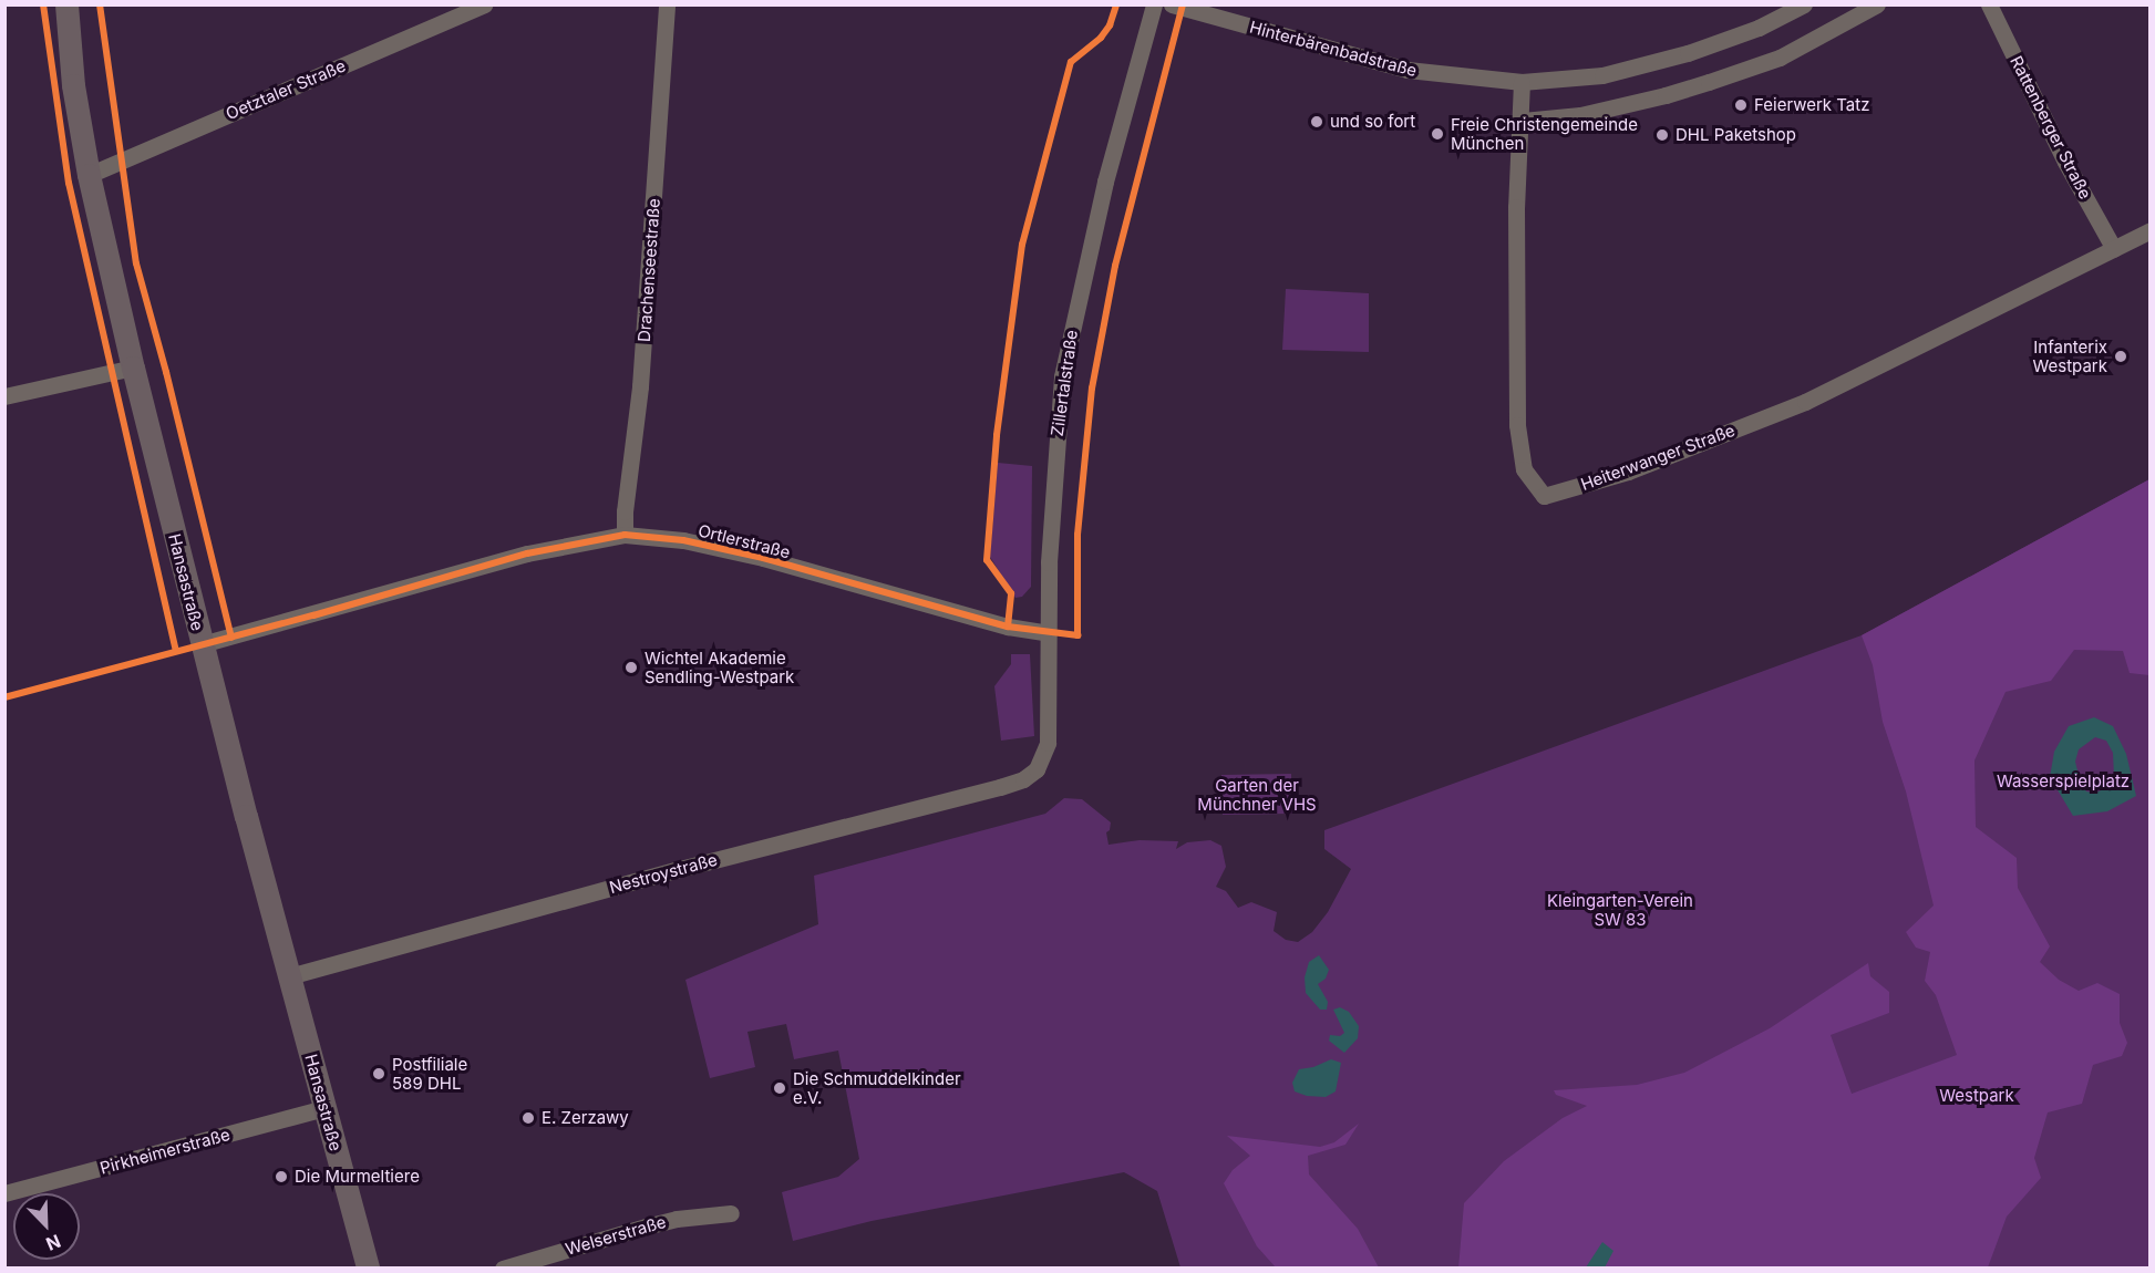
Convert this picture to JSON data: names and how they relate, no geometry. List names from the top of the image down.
{
  "streets": {
    "street": [
      "Hinterbärenbadstraße",
      "Oetztaler Straße",
      "Rattenberger Straße",
      "Drachenseestraße",
      "Zillertalstraße",
      "Heiterwanger Straße",
      "Ortlerstraße",
      "Hansastraße",
      "Nestroystraße",
      "Pirkheimerstraße",
      "Welserstraße"
    ]
  },
  "crossings": [
    ["Hinterbärenbadstraße", "Heiterwanger Straße"],
    ["Oetztaler Straße", "Hansastraße"],
    ["Rattenberger Straße", "Heiterwanger Straße"],
    ["Drachenseestraße", "Ortlerstraße"],
    ["Zillertalstraße", "Ortlerstraße"],
    ["Zillertalstraße", "Nestroystraße"],
    ["Ortlerstraße", "Hansastraße"],
    ["Hansastraße", "Nestroystraße"],
    ["Hansastraße", "Pirkheimerstraße"]
  ],
  "parks": [
    "Wasserspielplatz",
    "Garten der Münchner VHS",
    "Kleingarten-Verein SW 83",
    "Westpark"
  ],
  "places": [
    "Feierwerk Tatz",
    "und so fort",
    "Freie Christengemeinde München",
    "DHL Paketshop",
    "Infanterix Westpark",
    "Wichtel Akademie Sendling-Westpark",
    "Postfiliale 589 DHL",
    "Die Schmuddelkinder e.V.",
    "E. Zerzawy",
    "Die Murmeltiere"
  ],
  "north": "bottom right"
}
